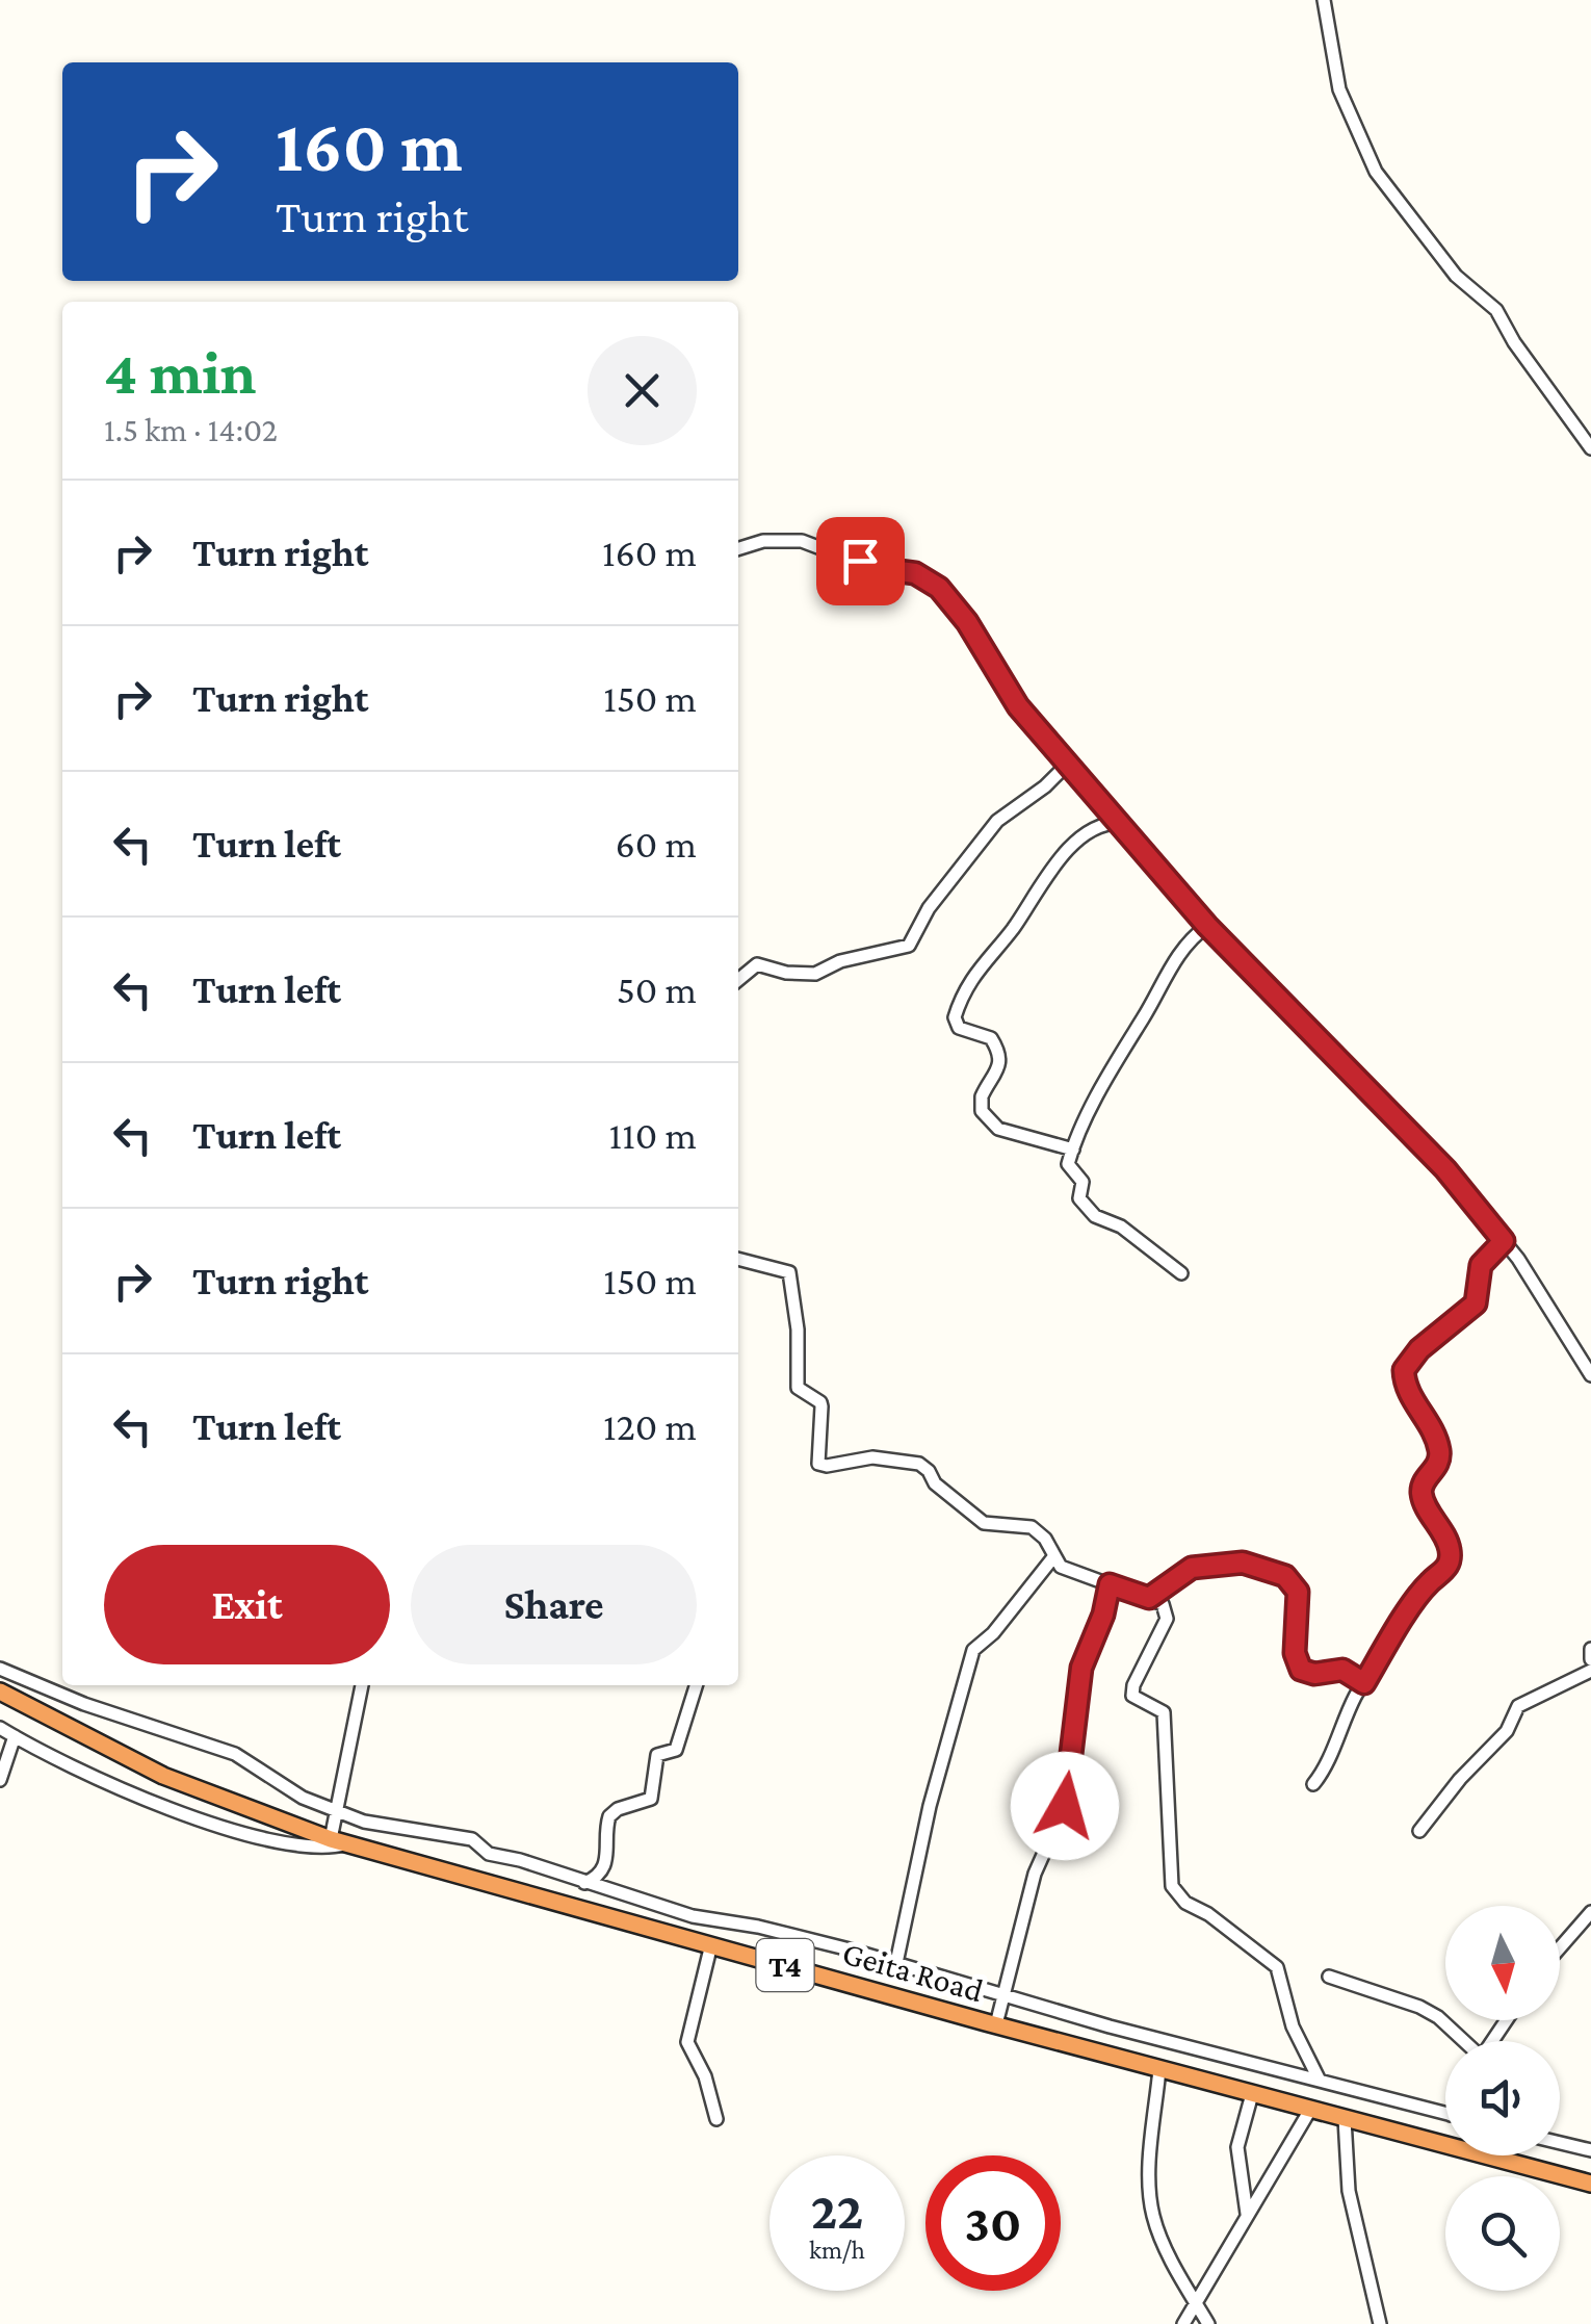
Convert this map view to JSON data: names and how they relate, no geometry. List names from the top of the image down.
{
  "streets": {
    "highway": ["T4", "Geita Road"]
  },
  "north": "bottom",
  "page": {
    "turn": ["160 m", "Turn right"],
    "heading": ["4 min", "1.5 km · 14:02"],
    "list": [
      {
        "name": "Turn right",
        "value": "160 m"
      },
      {
        "name": "Turn right",
        "value": "150 m"
      },
      {
        "name": "Turn left",
        "value": "60 m"
      },
      {
        "name": "Turn left",
        "value": "50 m"
      },
      {
        "name": "Turn left",
        "value": "110 m"
      },
      {
        "name": "Turn right",
        "value": "150 m"
      },
      {
        "name": "Turn left",
        "value": "120 m"
      }
    ],
    "buttons": ["Exit", "Share"],
    "speed": "22 km/h",
    "limit": "30"
  }
}
